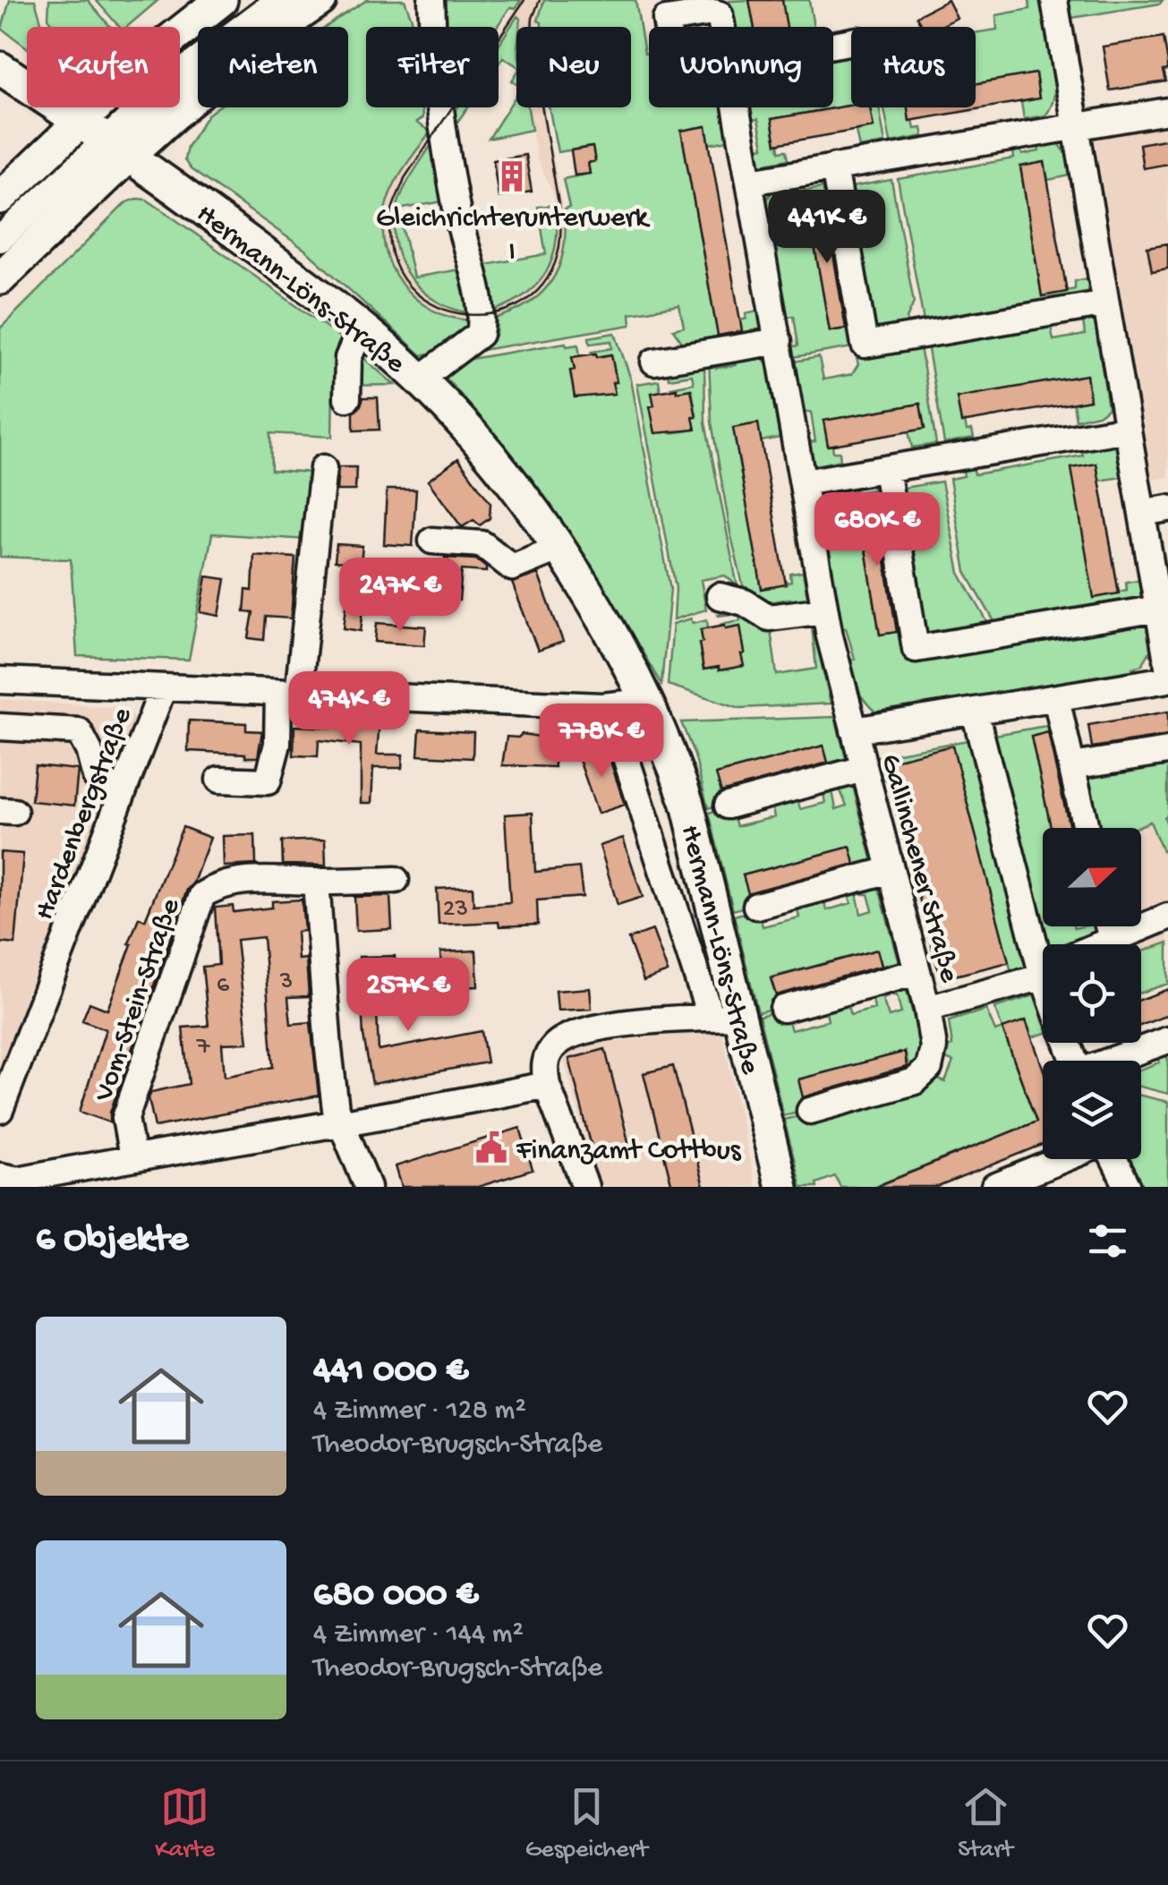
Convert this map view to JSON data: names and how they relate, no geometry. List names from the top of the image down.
{
  "streets": {
    "main road": ["Hermann-Löns-Straße"],
    "street": ["Hardenbergstraße", "Gallinchener Straße", "Vom-Stein-Straße"]
  },
  "crossings": [
    ["Hermann-Löns-Straße", "Gallinchener Straße"]
  ],
  "places": {
    "building": ["Gleichrichterunterwerk I"],
    "public building": ["Finanzamt Cottbus"]
  },
  "house_numbers": [
    "23",
    "3",
    "6",
    "7"
  ],
  "north": "right",
  "page": {
    "chip": [
      "Kaufen",
      "Mieten",
      "Filter",
      "Neu",
      "Wohnung",
      "Haus"
    ],
    "price": [
      "441K €",
      "680K €",
      "247K €",
      "474K €",
      "778K €",
      "257K €"
    ],
    "heading": "6 Objekte",
    "list": [
      {
        "name": "441 000 €",
        "note": "4 Zimmer · 128 m² · Theodor-Brugsch-Straße"
      },
      {
        "name": "680 000 €",
        "note": "4 Zimmer · 144 m² · Theodor-Brugsch-Straße"
      }
    ],
    "tabs": ["Karte", "Gespeichert", "Start"]
  }
}
